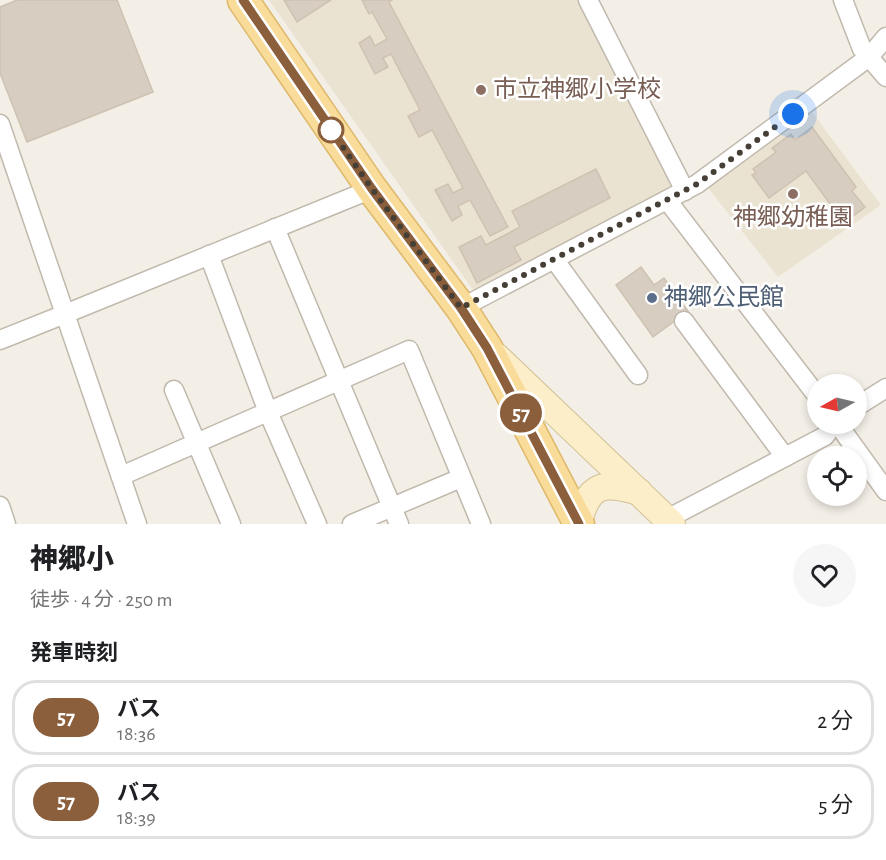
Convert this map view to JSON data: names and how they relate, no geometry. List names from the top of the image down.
{
  "places": ["市立神郷小学校", "神郷幼稚園", "神郷公民館"],
  "lines": ["bus line 57"],
  "north": "left",
  "page": {
    "on_map": "57",
    "heading": [
      ["神郷小", "徒歩 · 4 分 · 250 m"],
      "発車時刻"
    ],
    "list": [
      {
        "mark": "57",
        "name": "バス",
        "note": "18:36",
        "value": "2 分"
      },
      {
        "mark": "57",
        "name": "バス",
        "note": "18:39",
        "value": "5 分"
      }
    ]
  }
}
